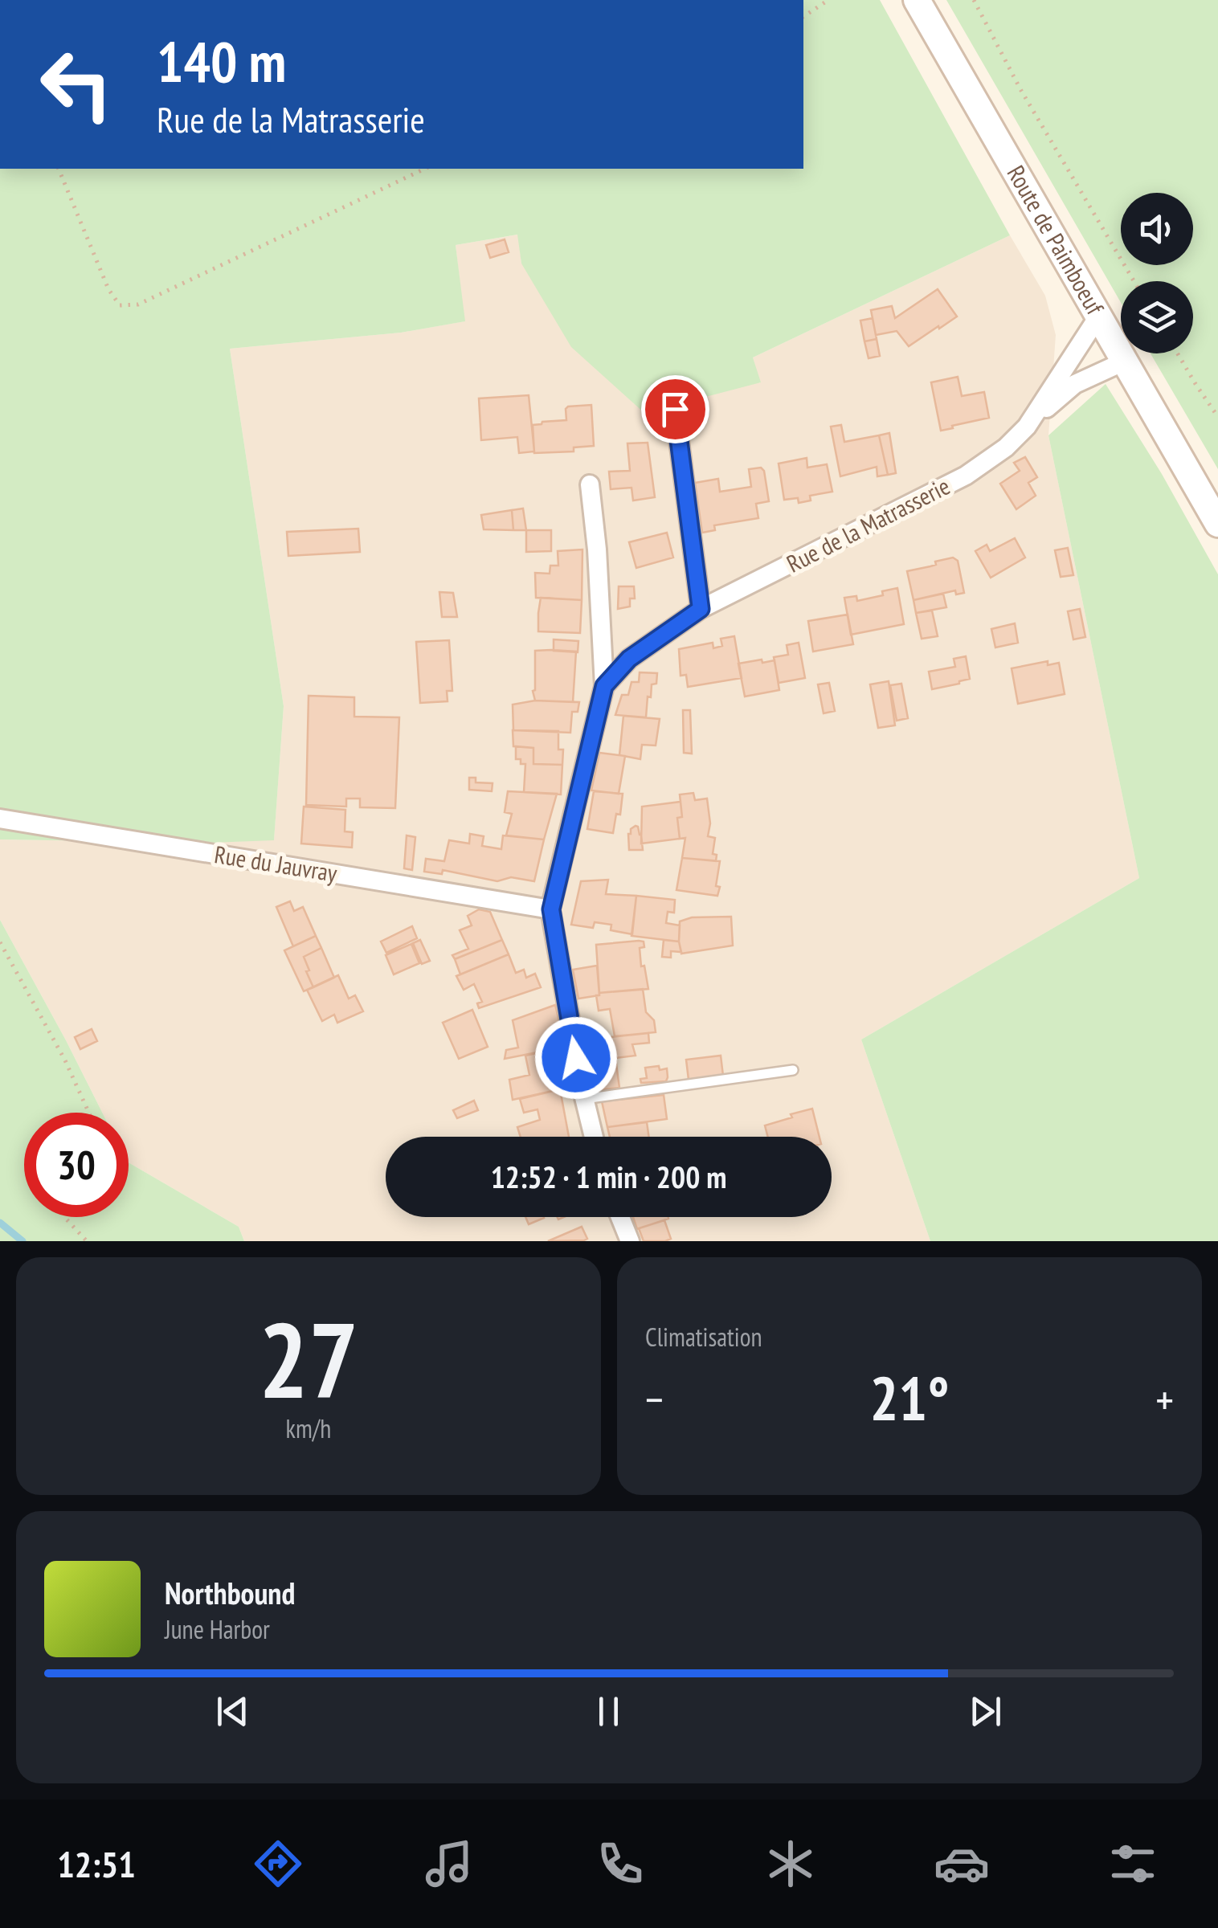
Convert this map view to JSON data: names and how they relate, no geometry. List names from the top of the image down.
{
  "streets": {
    "street": ["Route de Paimboeuf", "Rue de la Matrasserie", "Rue du Jauvray"]
  },
  "crossings": [
    ["Route de Paimboeuf", "Rue de la Matrasserie"]
  ],
  "page": {
    "turn": ["140 m", "Rue de la Matrasserie"],
    "limit": "30",
    "trip": "12:52 · 1 min · 200 m",
    "tile": [
      ["27", "km/h"],
      "Climatisation"
    ],
    "heat": ["−", "21°", "+"],
    "song": ["Northbound", "June Harbor"],
    "tabs": "12:51"
  }
}
